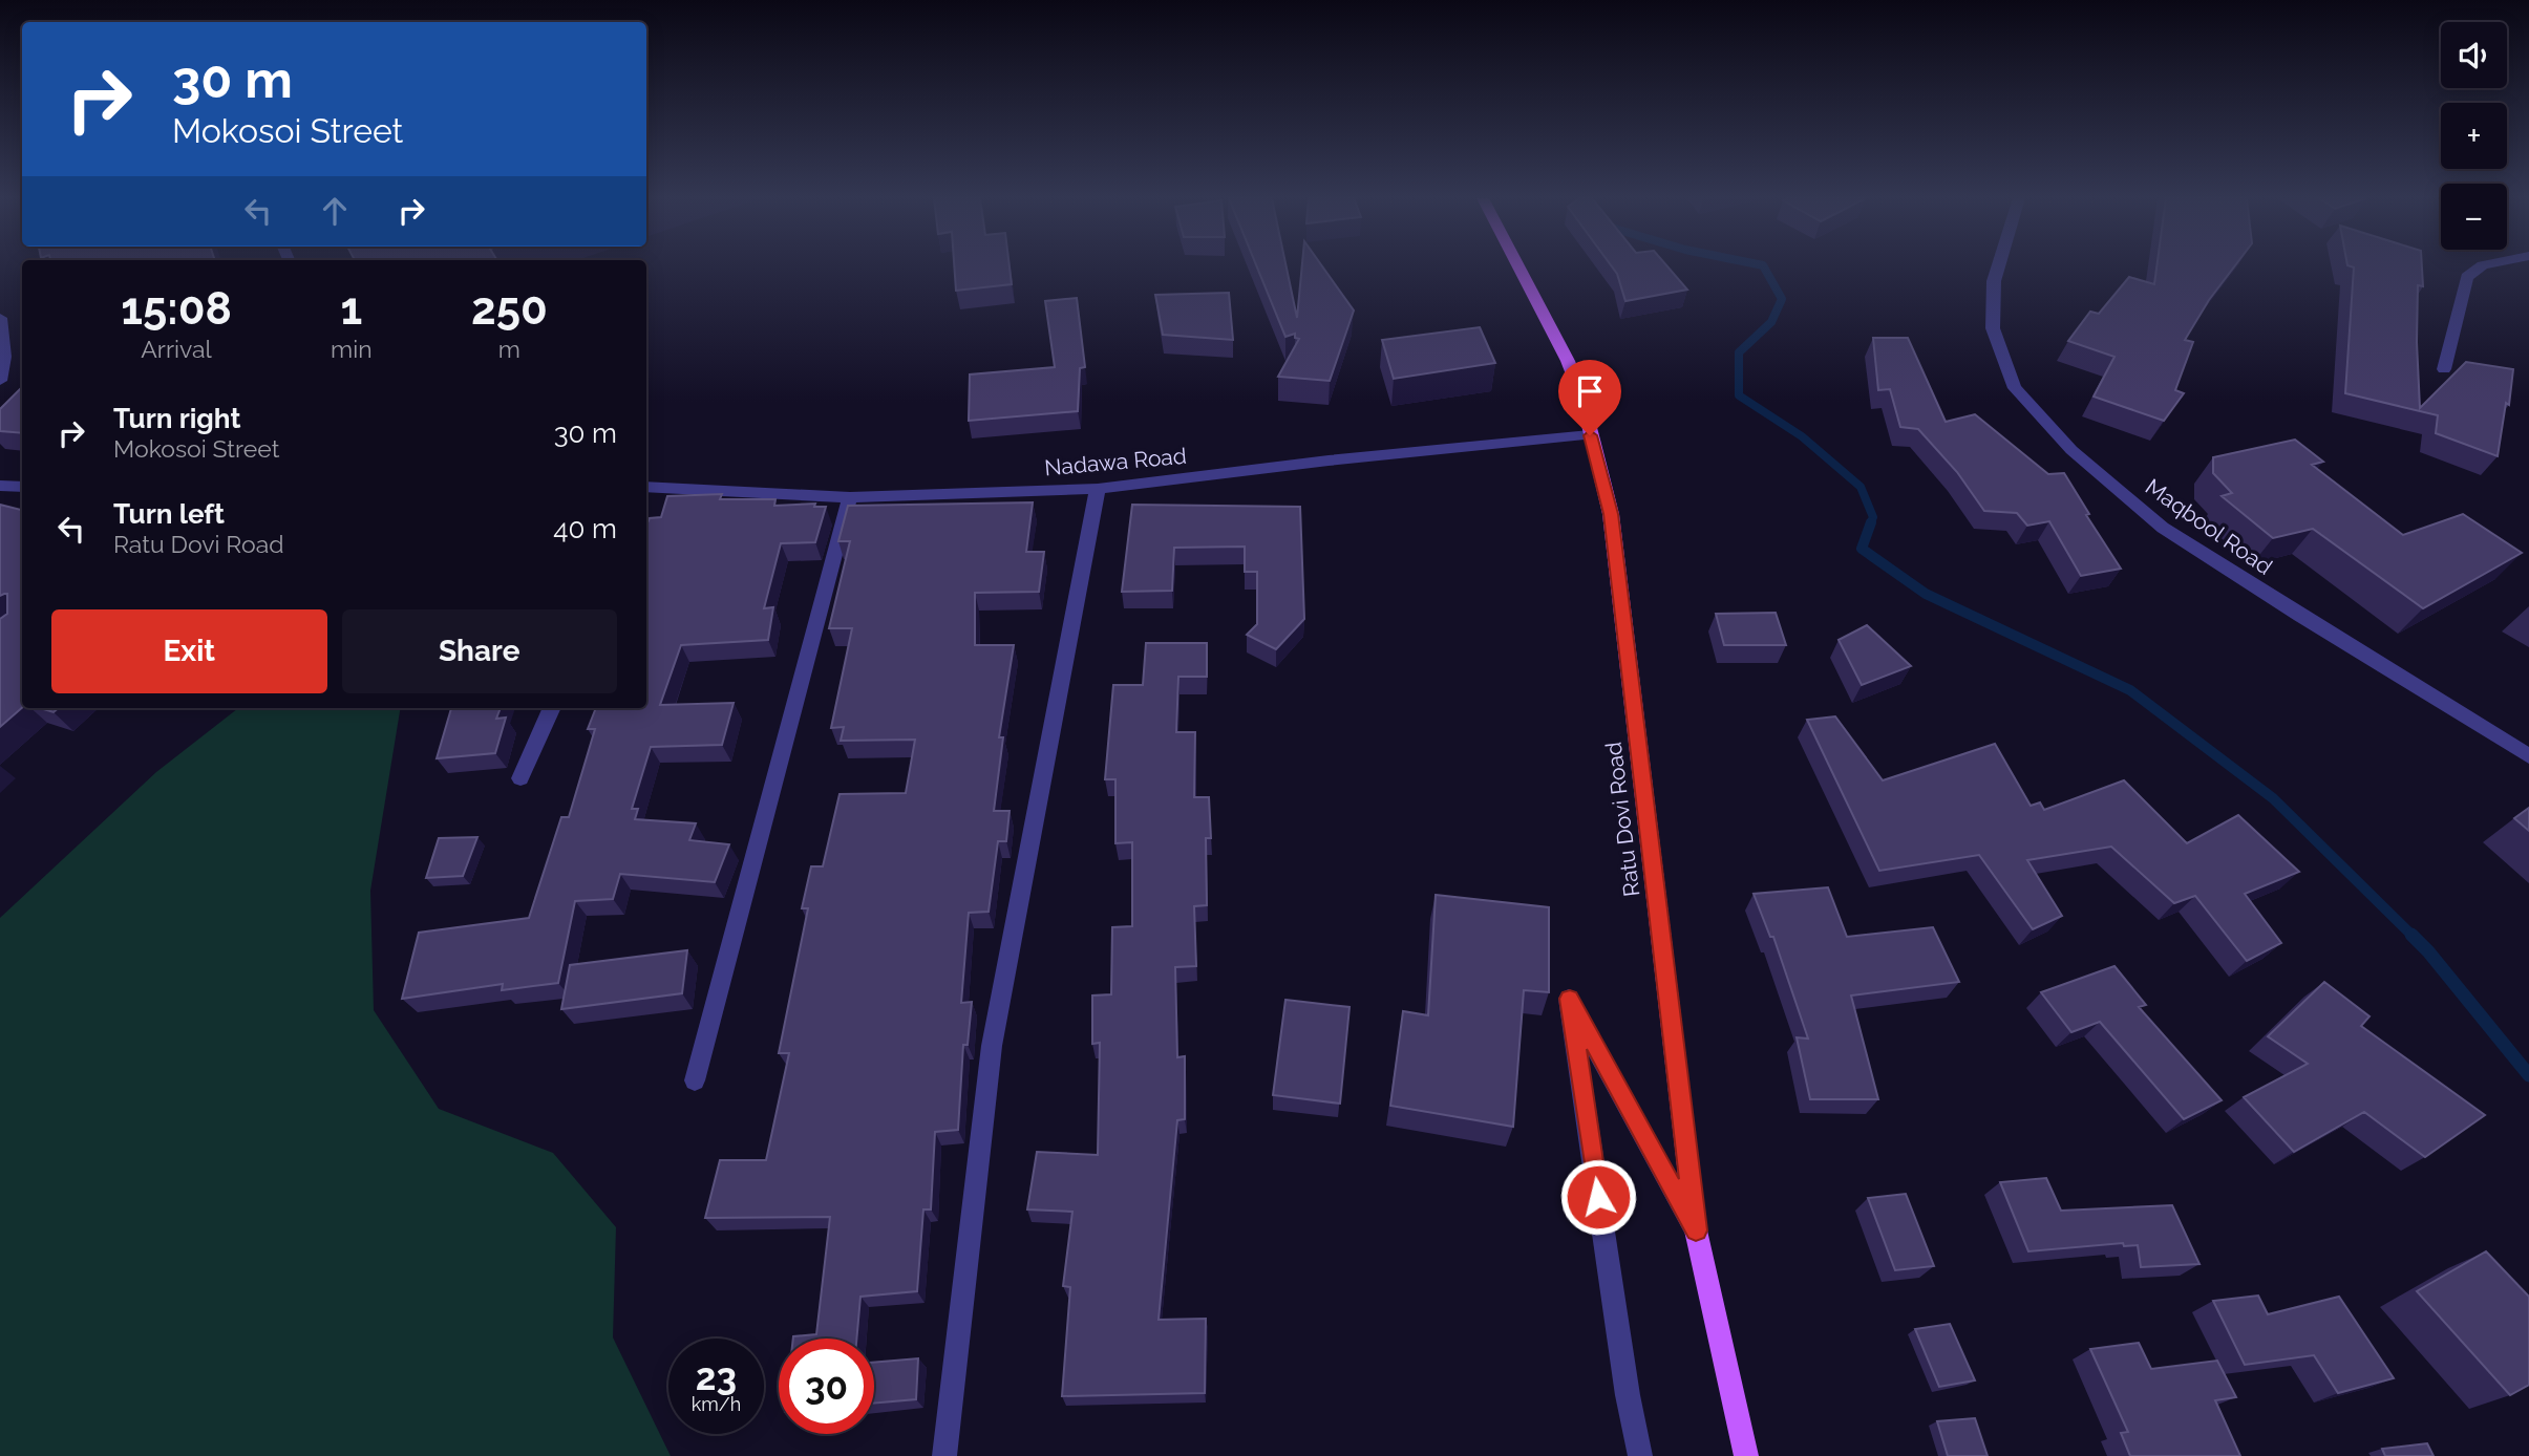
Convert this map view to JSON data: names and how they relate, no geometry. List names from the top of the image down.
{
  "streets": {
    "main road": ["Ratu Dovi Road"],
    "street": ["Nadawa Road", "Maqbool Road"]
  },
  "crossings": [
    ["Nadawa Road", "Ratu Dovi Road"]
  ],
  "page": {
    "map_buttons": ["+", "−"],
    "turn": ["30 m", "Mokosoi Street"],
    "eta": [
      "15:08",
      "Arrival",
      "1",
      "min",
      "250",
      "m"
    ],
    "list": [
      {
        "name": "Turn right",
        "note": "Mokosoi Street",
        "value": "30 m"
      },
      {
        "name": "Turn left",
        "note": "Ratu Dovi Road",
        "value": "40 m"
      }
    ],
    "buttons": ["Exit", "Share"],
    "speed": "23 km/h",
    "limit": "30"
  }
}
